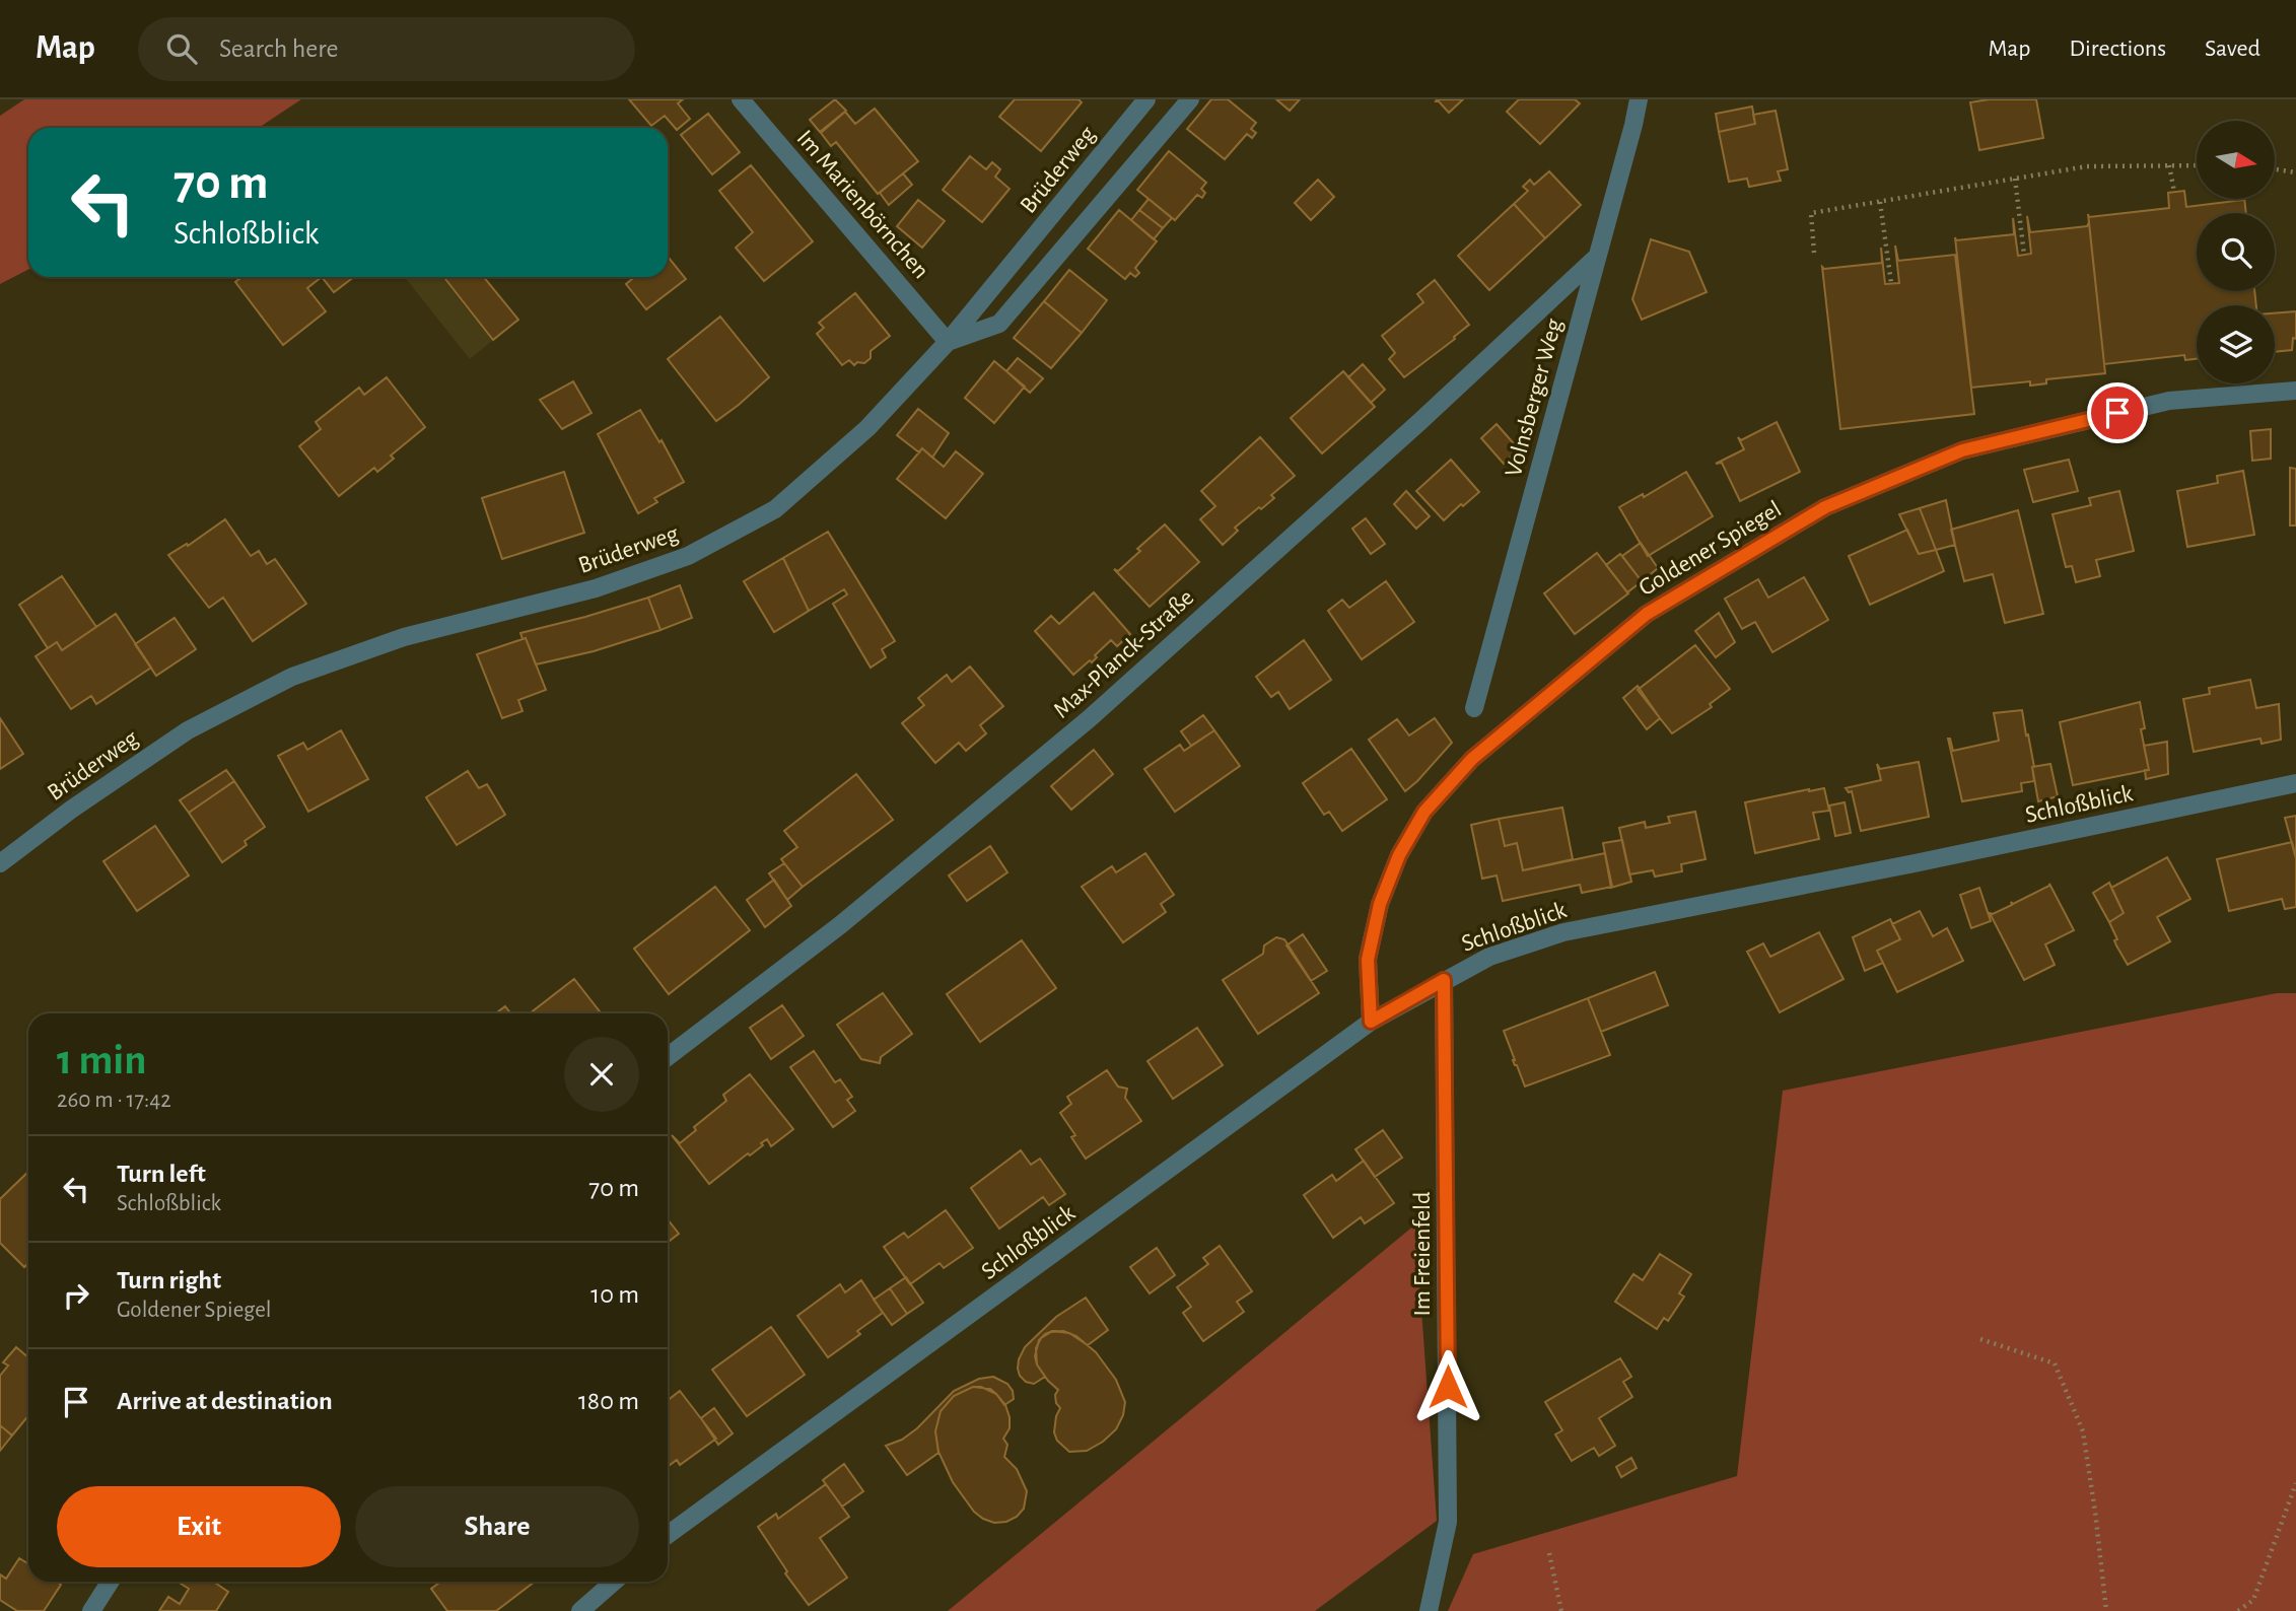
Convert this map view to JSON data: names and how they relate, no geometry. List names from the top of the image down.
{
  "streets": {
    "street": [
      "Brüderweg",
      "Im Marienbörnchen",
      "Volnsberger Weg",
      "Goldener Spiegel",
      "Max-Planck-Straße",
      "Schloßblick",
      "Im Freienfeld"
    ]
  },
  "crossings": [
    ["Brüderweg", "Im Marienbörnchen"],
    ["Volnsberger Weg", "Max-Planck-Straße"],
    ["Goldener Spiegel", "Schloßblick"],
    ["Schloßblick", "Im Freienfeld"]
  ],
  "north": "right",
  "page": {
    "header": "Map",
    "search": "Search here",
    "nav": ["Map", "Directions", "Saved"],
    "turn": ["70 m", "Schloßblick"],
    "heading": ["1 min", "260 m · 17:42"],
    "list": [
      {
        "name": "Turn left",
        "note": "Schloßblick",
        "value": "70 m"
      },
      {
        "name": "Turn right",
        "note": "Goldener Spiegel",
        "value": "10 m"
      },
      {
        "name": "Arrive at destination",
        "value": "180 m"
      }
    ],
    "buttons": ["Exit", "Share"]
  }
}
